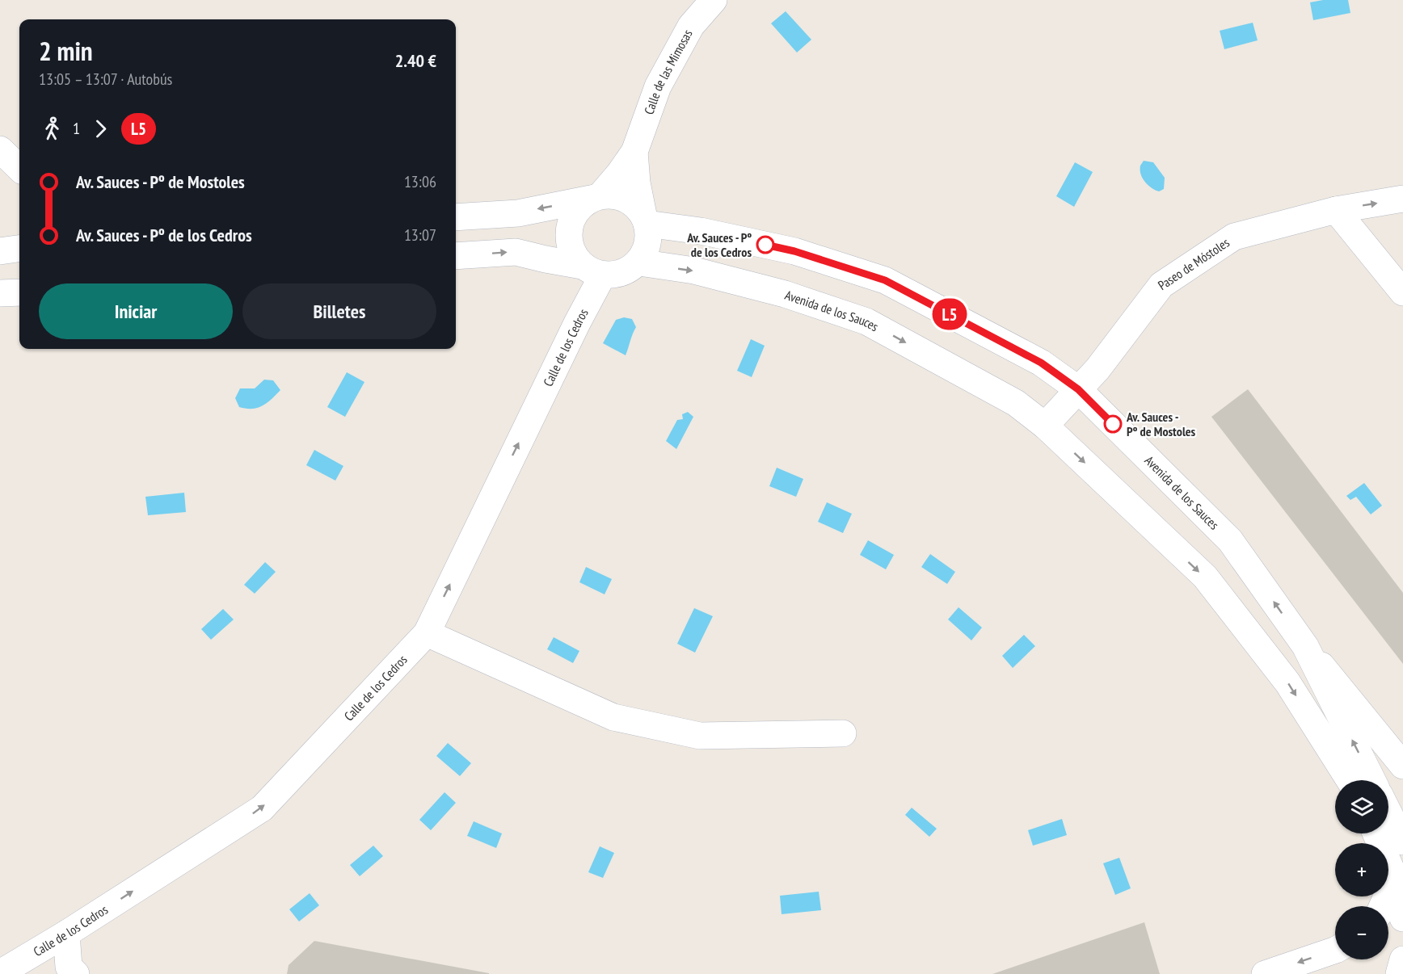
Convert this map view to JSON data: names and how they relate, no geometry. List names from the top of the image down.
{
  "streets": {
    "street": [
      "Calle de las Mimosas",
      "Paseo de Móstoles",
      "Avenida de los Sauces",
      "Calle de los Cedros"
    ]
  },
  "crossings": [
    ["Calle de las Mimosas", "Avenida de los Sauces"],
    ["Calle de las Mimosas", "Calle de los Cedros"],
    ["Paseo de Móstoles", "Avenida de los Sauces"],
    ["Avenida de los Sauces", "Calle de los Cedros"]
  ],
  "one_way": ["Calle de los Cedros"],
  "places": ["Av. Sauces - Pº de los Cedros", "Av. Sauces - Pº de Mostoles"],
  "lines": ["bus line L5"],
  "page": {
    "on_map": "L5",
    "heading": ["2 min", "13:05 – 13:07 · Autobús", "2.40 €"],
    "legs": ["1", "L5"],
    "list": [
      {
        "name": "Av. Sauces - Pº de Mostoles",
        "value": "13:06"
      },
      {
        "name": "Av. Sauces - Pº de los Cedros",
        "value": "13:07"
      }
    ],
    "buttons": ["Iniciar", "Billetes"],
    "map_buttons": ["+", "−"]
  }
}
